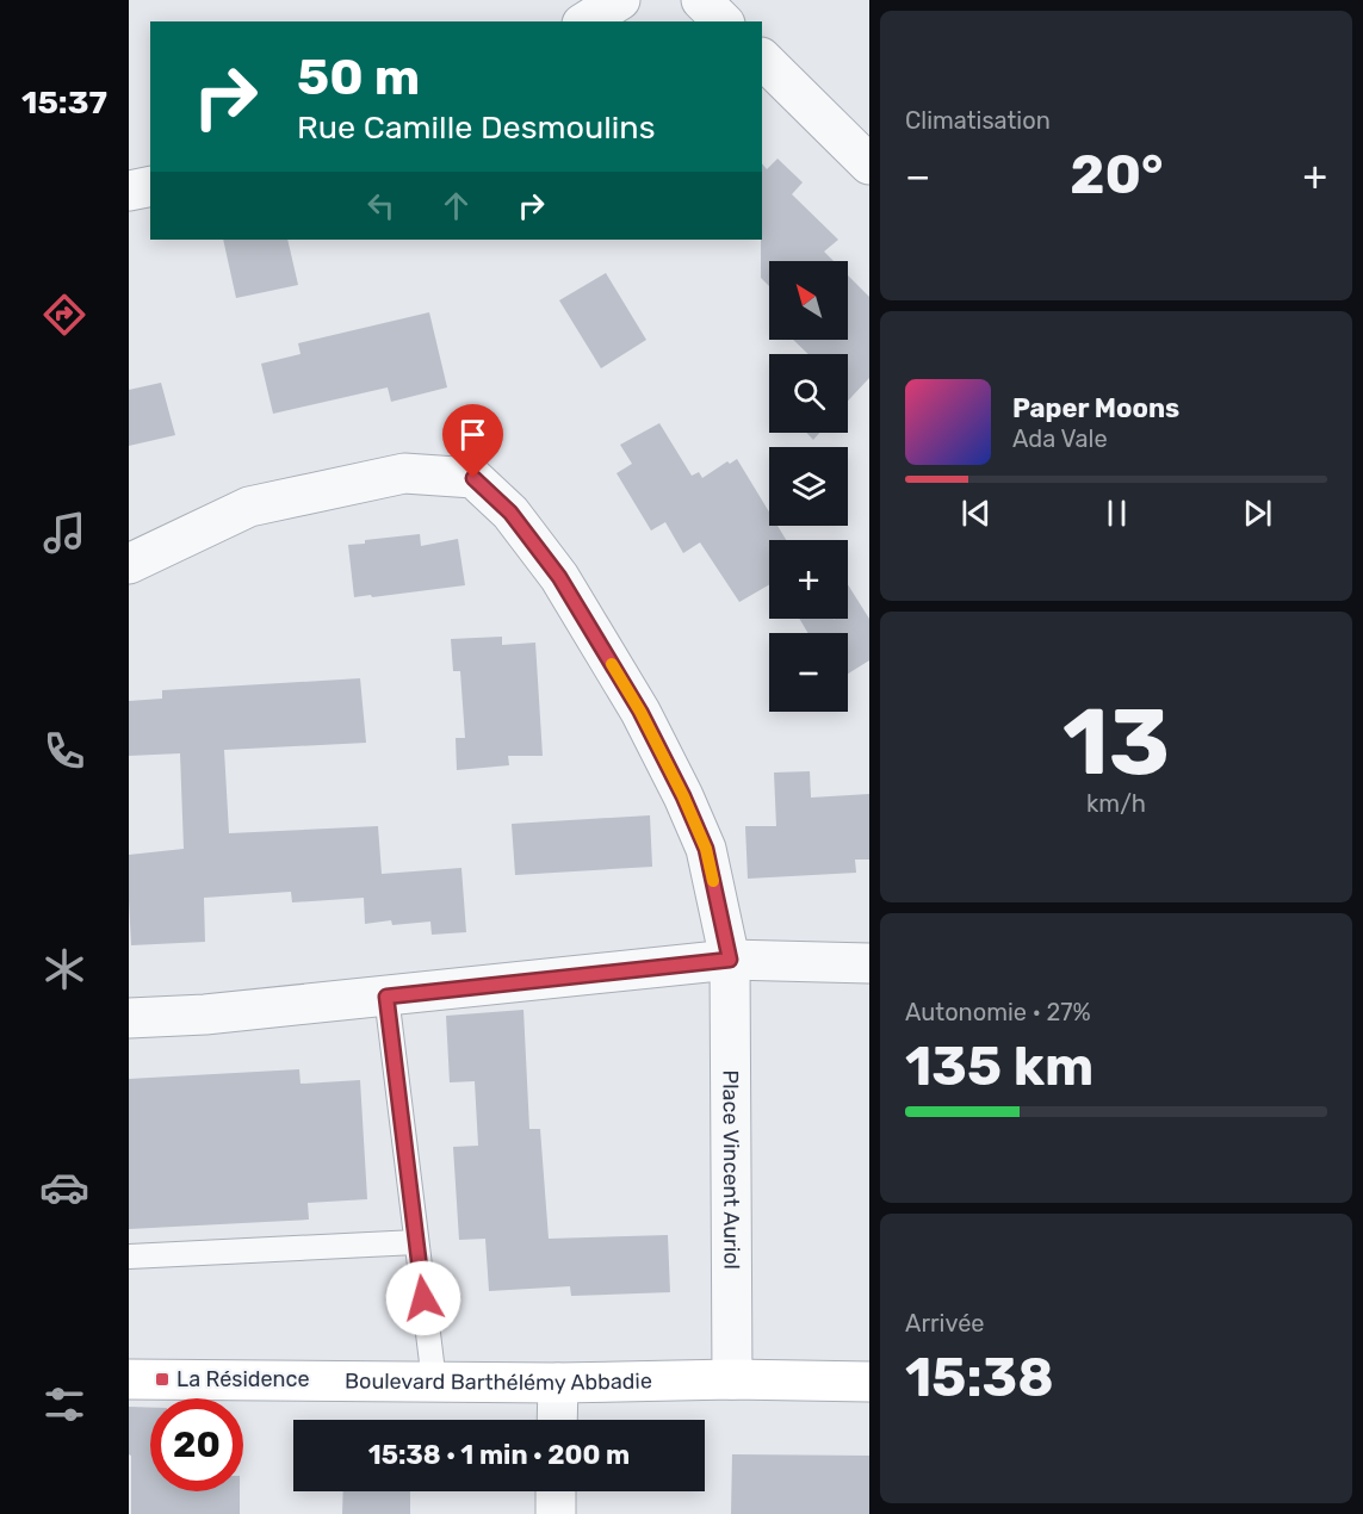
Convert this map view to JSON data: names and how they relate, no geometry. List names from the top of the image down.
{
  "streets": {
    "street": ["Place Vincent Auriol", "Boulevard Barthélémy Abbadie"]
  },
  "crossings": [
    ["Place Vincent Auriol", "Boulevard Barthélémy Abbadie"]
  ],
  "places": {
    "transit": ["La Résidence"]
  },
  "north": "top left",
  "page": {
    "tabs": "15:37",
    "tile": [
      "Climatisation",
      ["13", "km/h"],
      ["Autonomie · 27%", "135 km"],
      ["Arrivée", "15:38"]
    ],
    "turn": ["50 m", "Rue Camille Desmoulins"],
    "heat": ["−", "20°", "+"],
    "map_buttons": ["+", "−"],
    "song": ["Paper Moons", "Ada Vale"],
    "limit": "20",
    "trip": "15:38 · 1 min · 200 m"
  }
}
